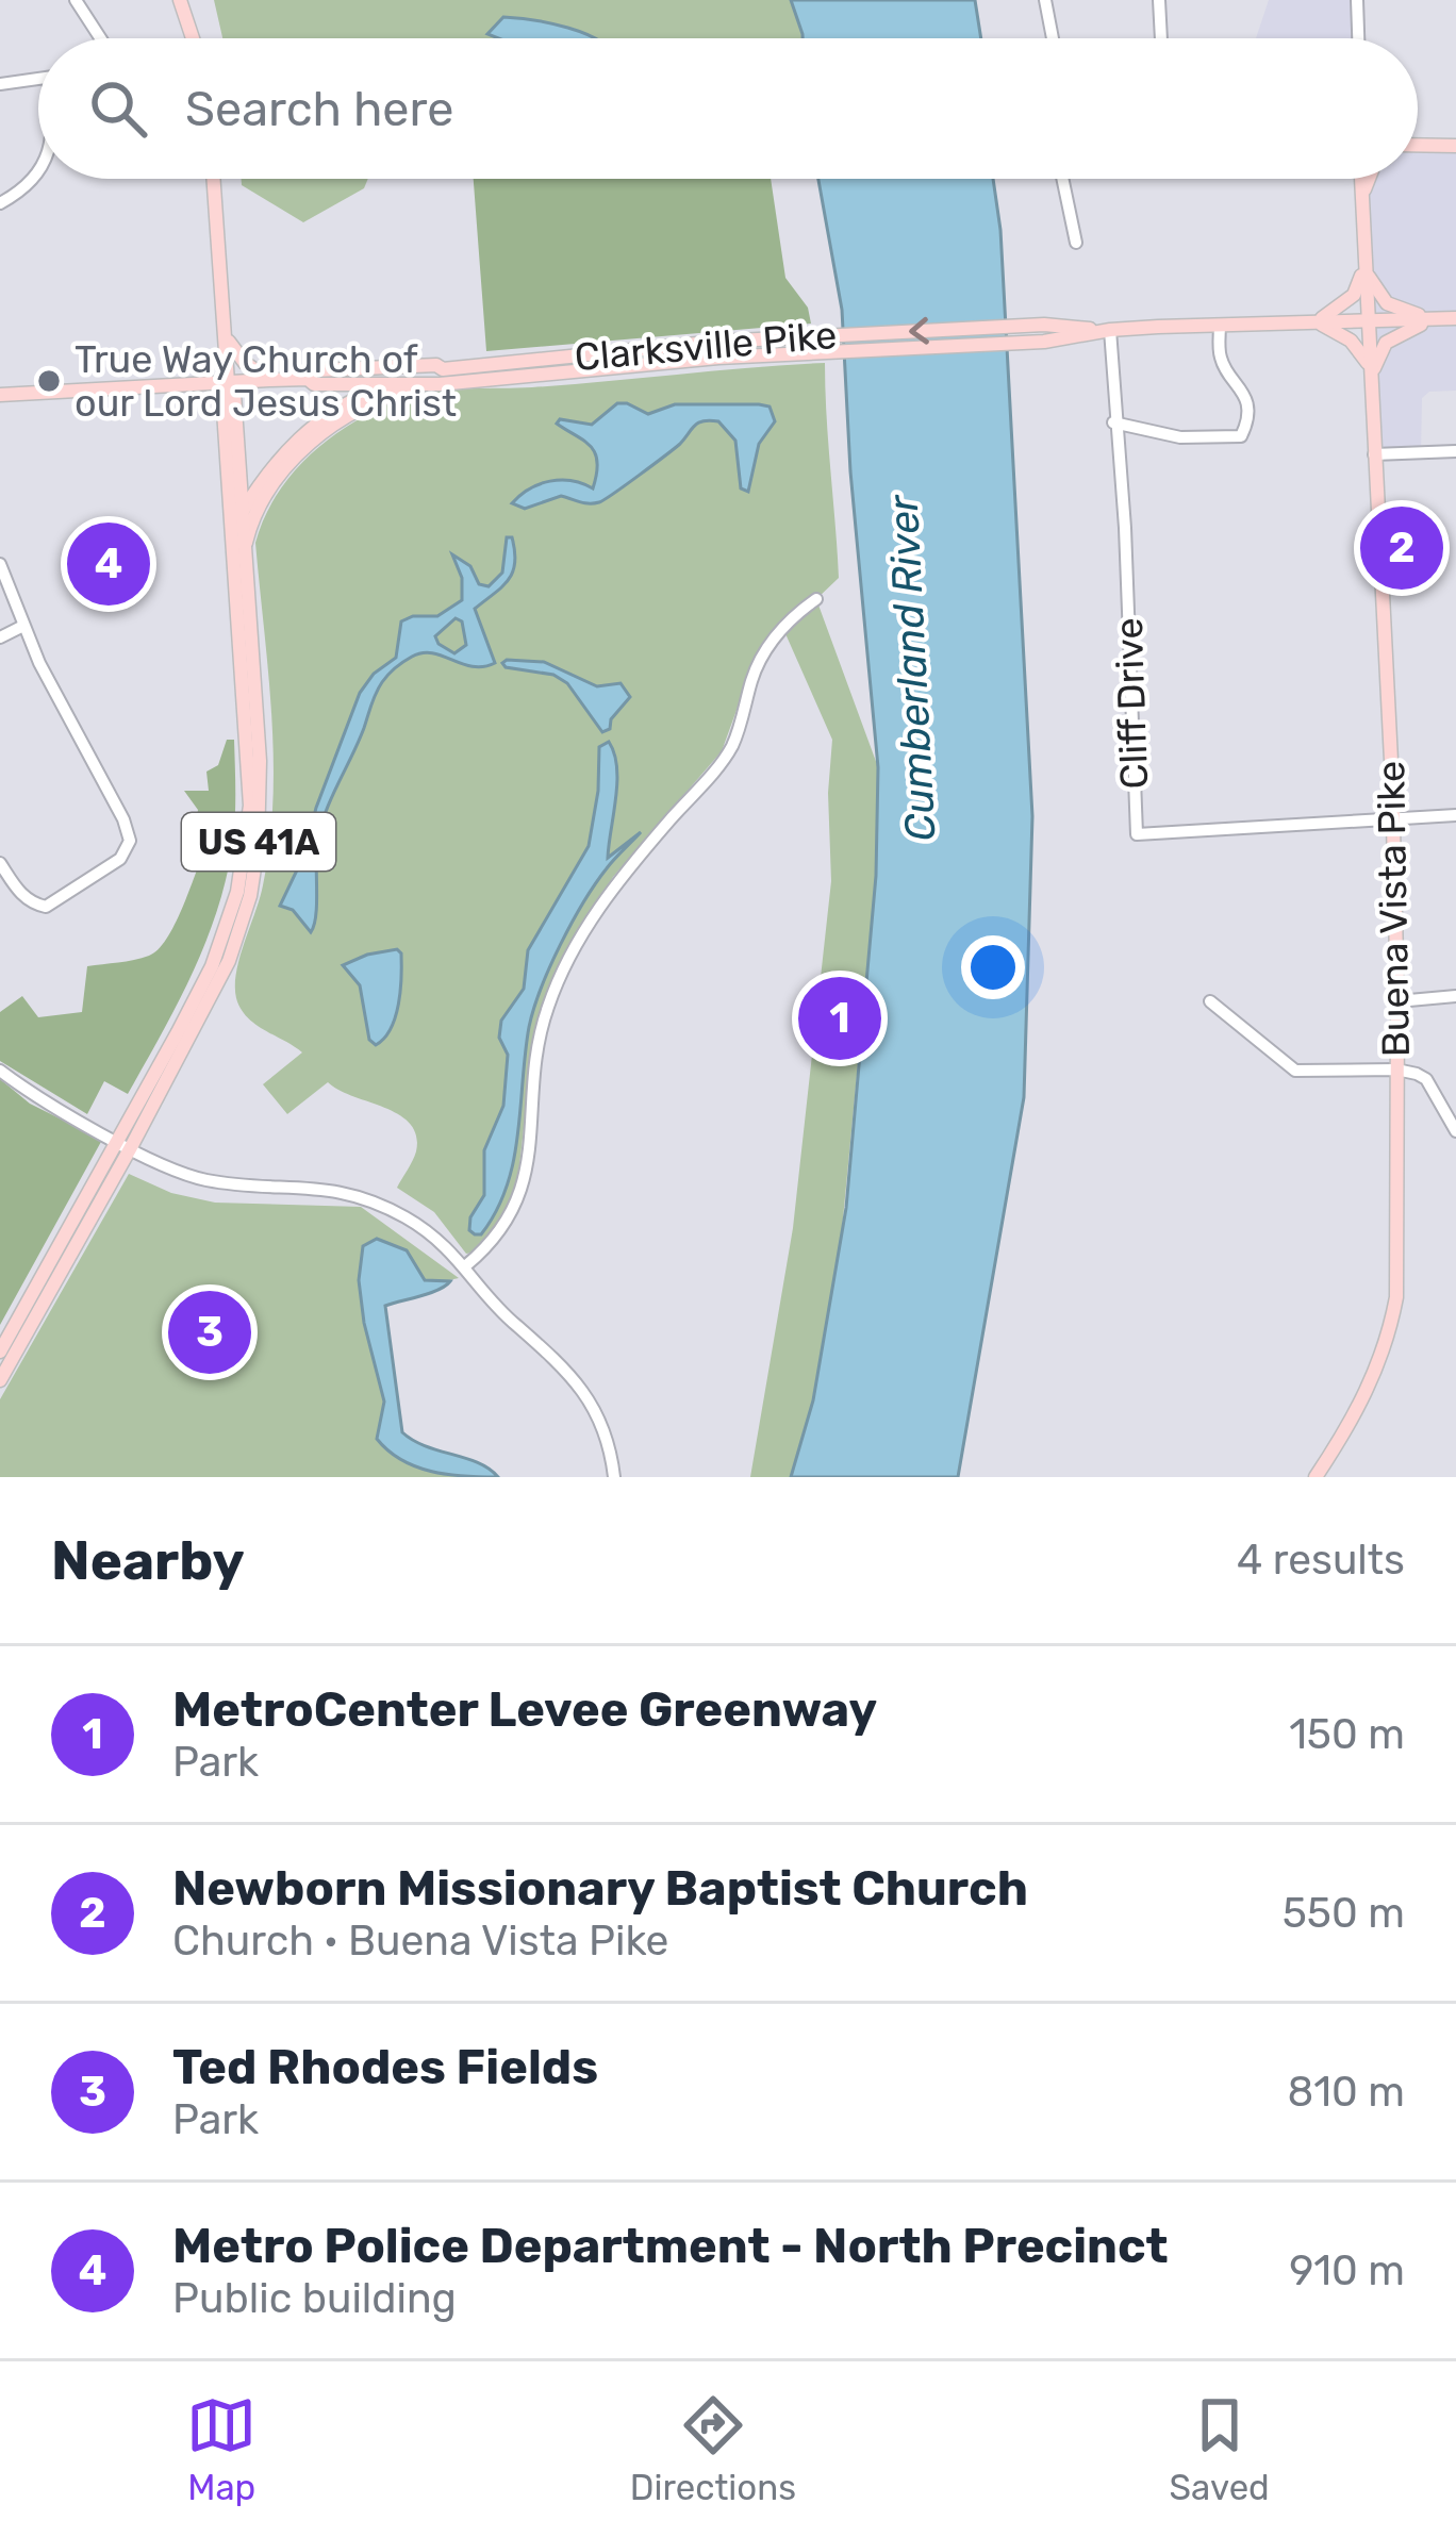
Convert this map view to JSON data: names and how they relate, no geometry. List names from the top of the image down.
{
  "streets": {
    "main road": ["Clarksville Pike", "US 41A", "Buena Vista Pike"],
    "street": ["Cliff Drive"]
  },
  "crossings": [
    ["Clarksville Pike", "Cliff Drive"],
    ["Clarksville Pike", "US 41A"],
    ["Clarksville Pike", "Buena Vista Pike"],
    ["Cliff Drive", "Buena Vista Pike"]
  ],
  "water": ["Cumberland River"],
  "places": ["True Way Church of our Lord Jesus Christ"],
  "page": {
    "search": "Search here",
    "pins": [
      "2",
      "4",
      "1",
      "3"
    ],
    "heading": ["Nearby", "4 results"],
    "list": [
      {
        "mark": "1",
        "name": "MetroCenter Levee Greenway",
        "note": "Park",
        "value": "150 m"
      },
      {
        "mark": "2",
        "name": "Newborn Missionary Baptist Church",
        "note": "Church · Buena Vista Pike",
        "value": "550 m"
      },
      {
        "mark": "3",
        "name": "Ted Rhodes Fields",
        "note": "Park",
        "value": "810 m"
      },
      {
        "mark": "4",
        "name": "Metro Police Department - North Precinct",
        "note": "Public building",
        "value": "910 m"
      }
    ],
    "nav": ["Map", "Directions", "Saved"]
  }
}
